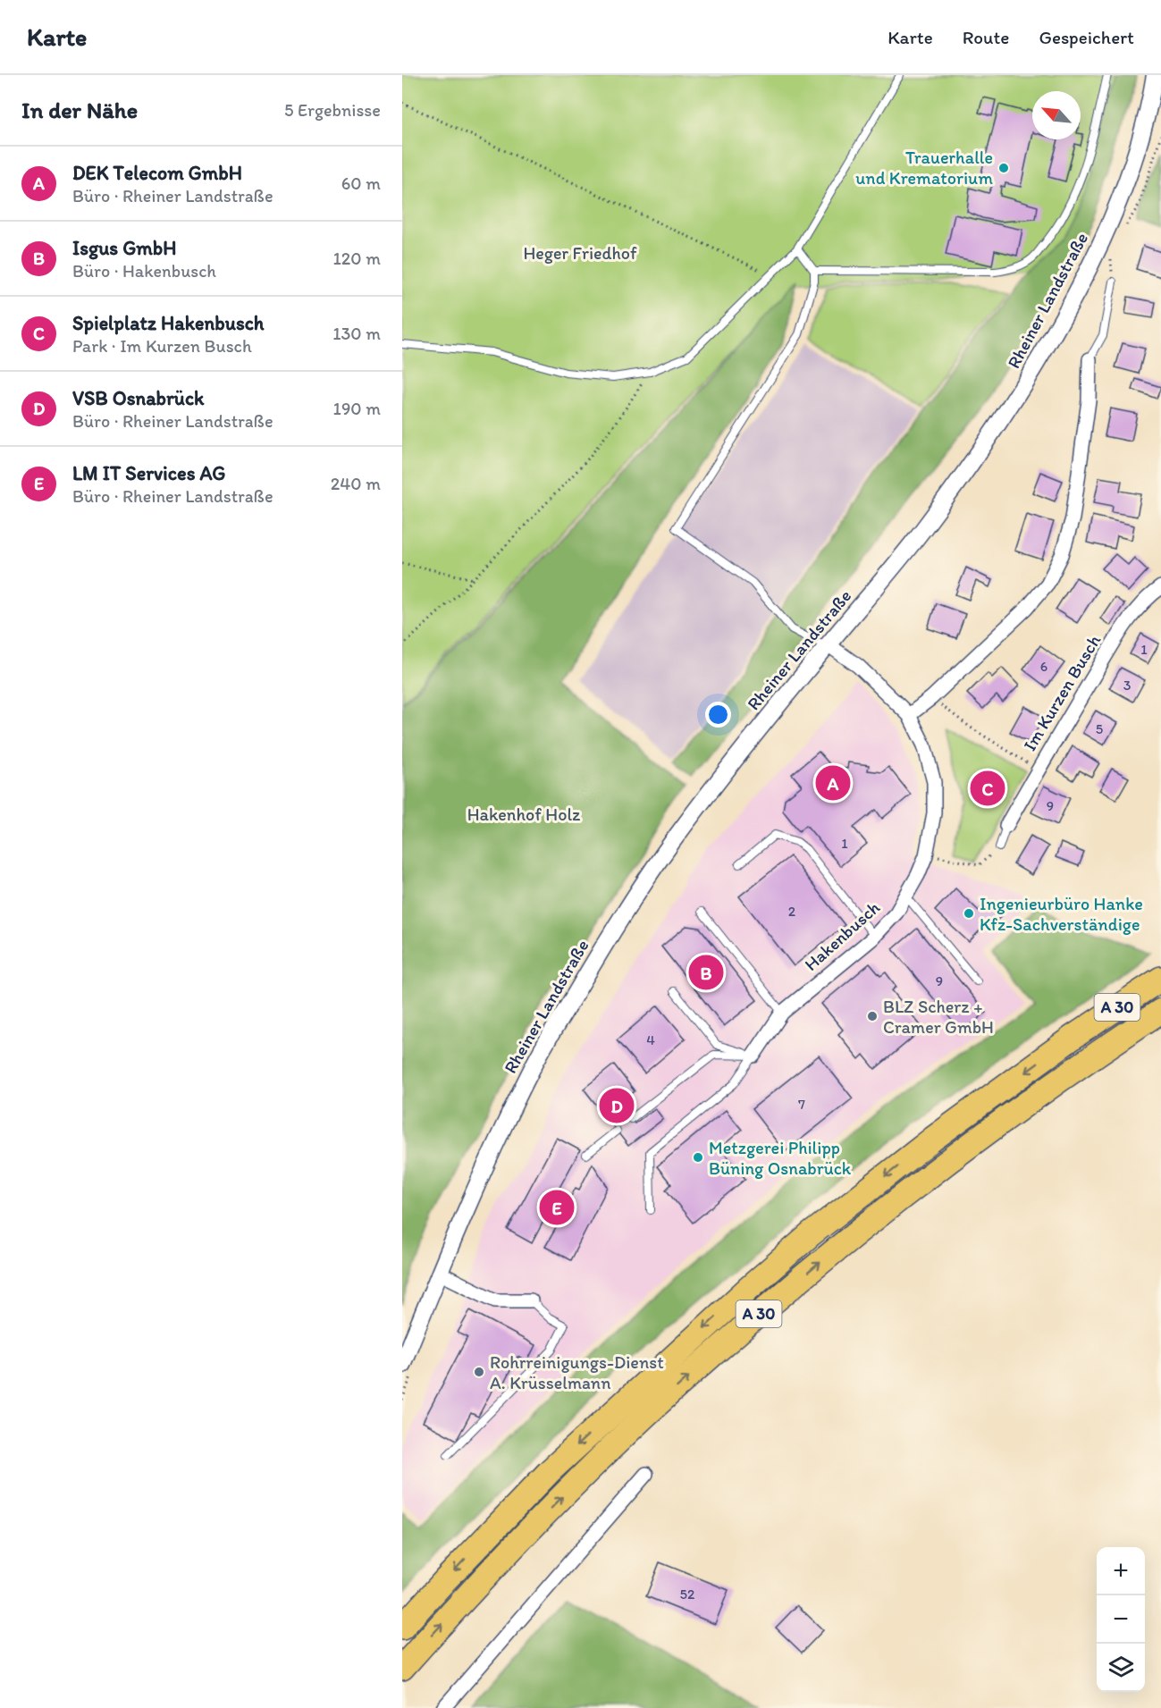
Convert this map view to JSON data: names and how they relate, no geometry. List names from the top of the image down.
{
  "streets": {
    "highway": ["A 30"],
    "street": ["Rheiner Landstraße", "Im Kurzen Busch", "Hakenbusch"]
  },
  "crossings": [
    ["Rheiner Landstraße", "Hakenbusch"]
  ],
  "parks": ["Heger Friedhof", "Hakenhof Holz"],
  "places": [
    "Trauerhalle und Krematorium",
    "Ingenieurbüro Hanke Kfz-Sachverständige",
    "BLZ Scherz + Cramer GmbH",
    "Metzgerei Philipp Büning Osnabrück",
    "Rohrreinigungs-Dienst A. Krüsselmann"
  ],
  "house_numbers": [
    "1",
    "6",
    "3",
    "5",
    "9",
    "1",
    "2",
    "9",
    "4",
    "7",
    "52"
  ],
  "north": "top left",
  "page": {
    "header": "Karte",
    "nav": ["Karte", "Route", "Gespeichert"],
    "heading": ["In der Nähe", "5 Ergebnisse"],
    "list": [
      {
        "mark": "A",
        "name": "DEK Telecom GmbH",
        "note": "Büro · Rheiner Landstraße",
        "value": "60 m"
      },
      {
        "mark": "B",
        "name": "Isgus GmbH",
        "note": "Büro · Hakenbusch",
        "value": "120 m"
      },
      {
        "mark": "C",
        "name": "Spielplatz Hakenbusch",
        "note": "Park · Im Kurzen Busch",
        "value": "130 m"
      },
      {
        "mark": "D",
        "name": "VSB Osnabrück",
        "note": "Büro · Rheiner Landstraße",
        "value": "190 m"
      },
      {
        "mark": "E",
        "name": "LM IT Services AG",
        "note": "Büro · Rheiner Landstraße",
        "value": "240 m"
      }
    ],
    "pins": [
      "A",
      "C",
      "B",
      "D",
      "E"
    ],
    "map_buttons": ["+", "−"]
  }
}
